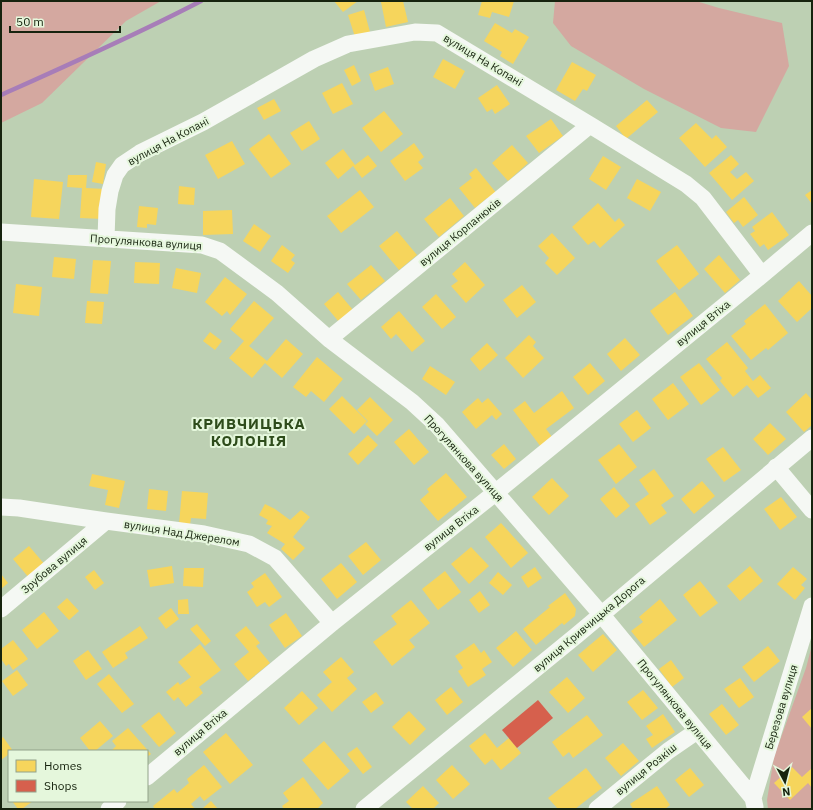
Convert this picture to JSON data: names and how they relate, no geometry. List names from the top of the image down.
{
  "streets": {
    "street": [
      "вулиця На Копані",
      "вулиця Корпанюків",
      "Прогулянкова вулиця",
      "вулиця Втіха",
      "вулиця Над Джерелом",
      "Зрубова вулиця",
      "вулиця Кривчицька Дорога",
      "Березова вулиця",
      "вулиця Розкіш"
    ]
  },
  "crossings": [
    ["вулиця На Копані", "вулиця Корпанюків"],
    ["вулиця На Копані", "Прогулянкова вулиця"],
    ["вулиця На Копані", "вулиця Втіха"],
    ["вулиця Корпанюків", "Прогулянкова вулиця"],
    ["Прогулянкова вулиця", "вулиця Втіха"],
    ["Прогулянкова вулиця", "вулиця Кривчицька Дорога"],
    ["Прогулянкова вулиця", "Березова вулиця"],
    ["Прогулянкова вулиця", "вулиця Розкіш"],
    ["вулиця Втіха", "вулиця Над Джерелом"],
    ["вулиця Над Джерелом", "Зрубова вулиця"]
  ],
  "districts": ["КРИВЧИЦЬКА КОЛОНІЯ"],
  "legend": ["Homes", "Shops"],
  "scale_bar": "50 m",
  "north": "bottom"
}
